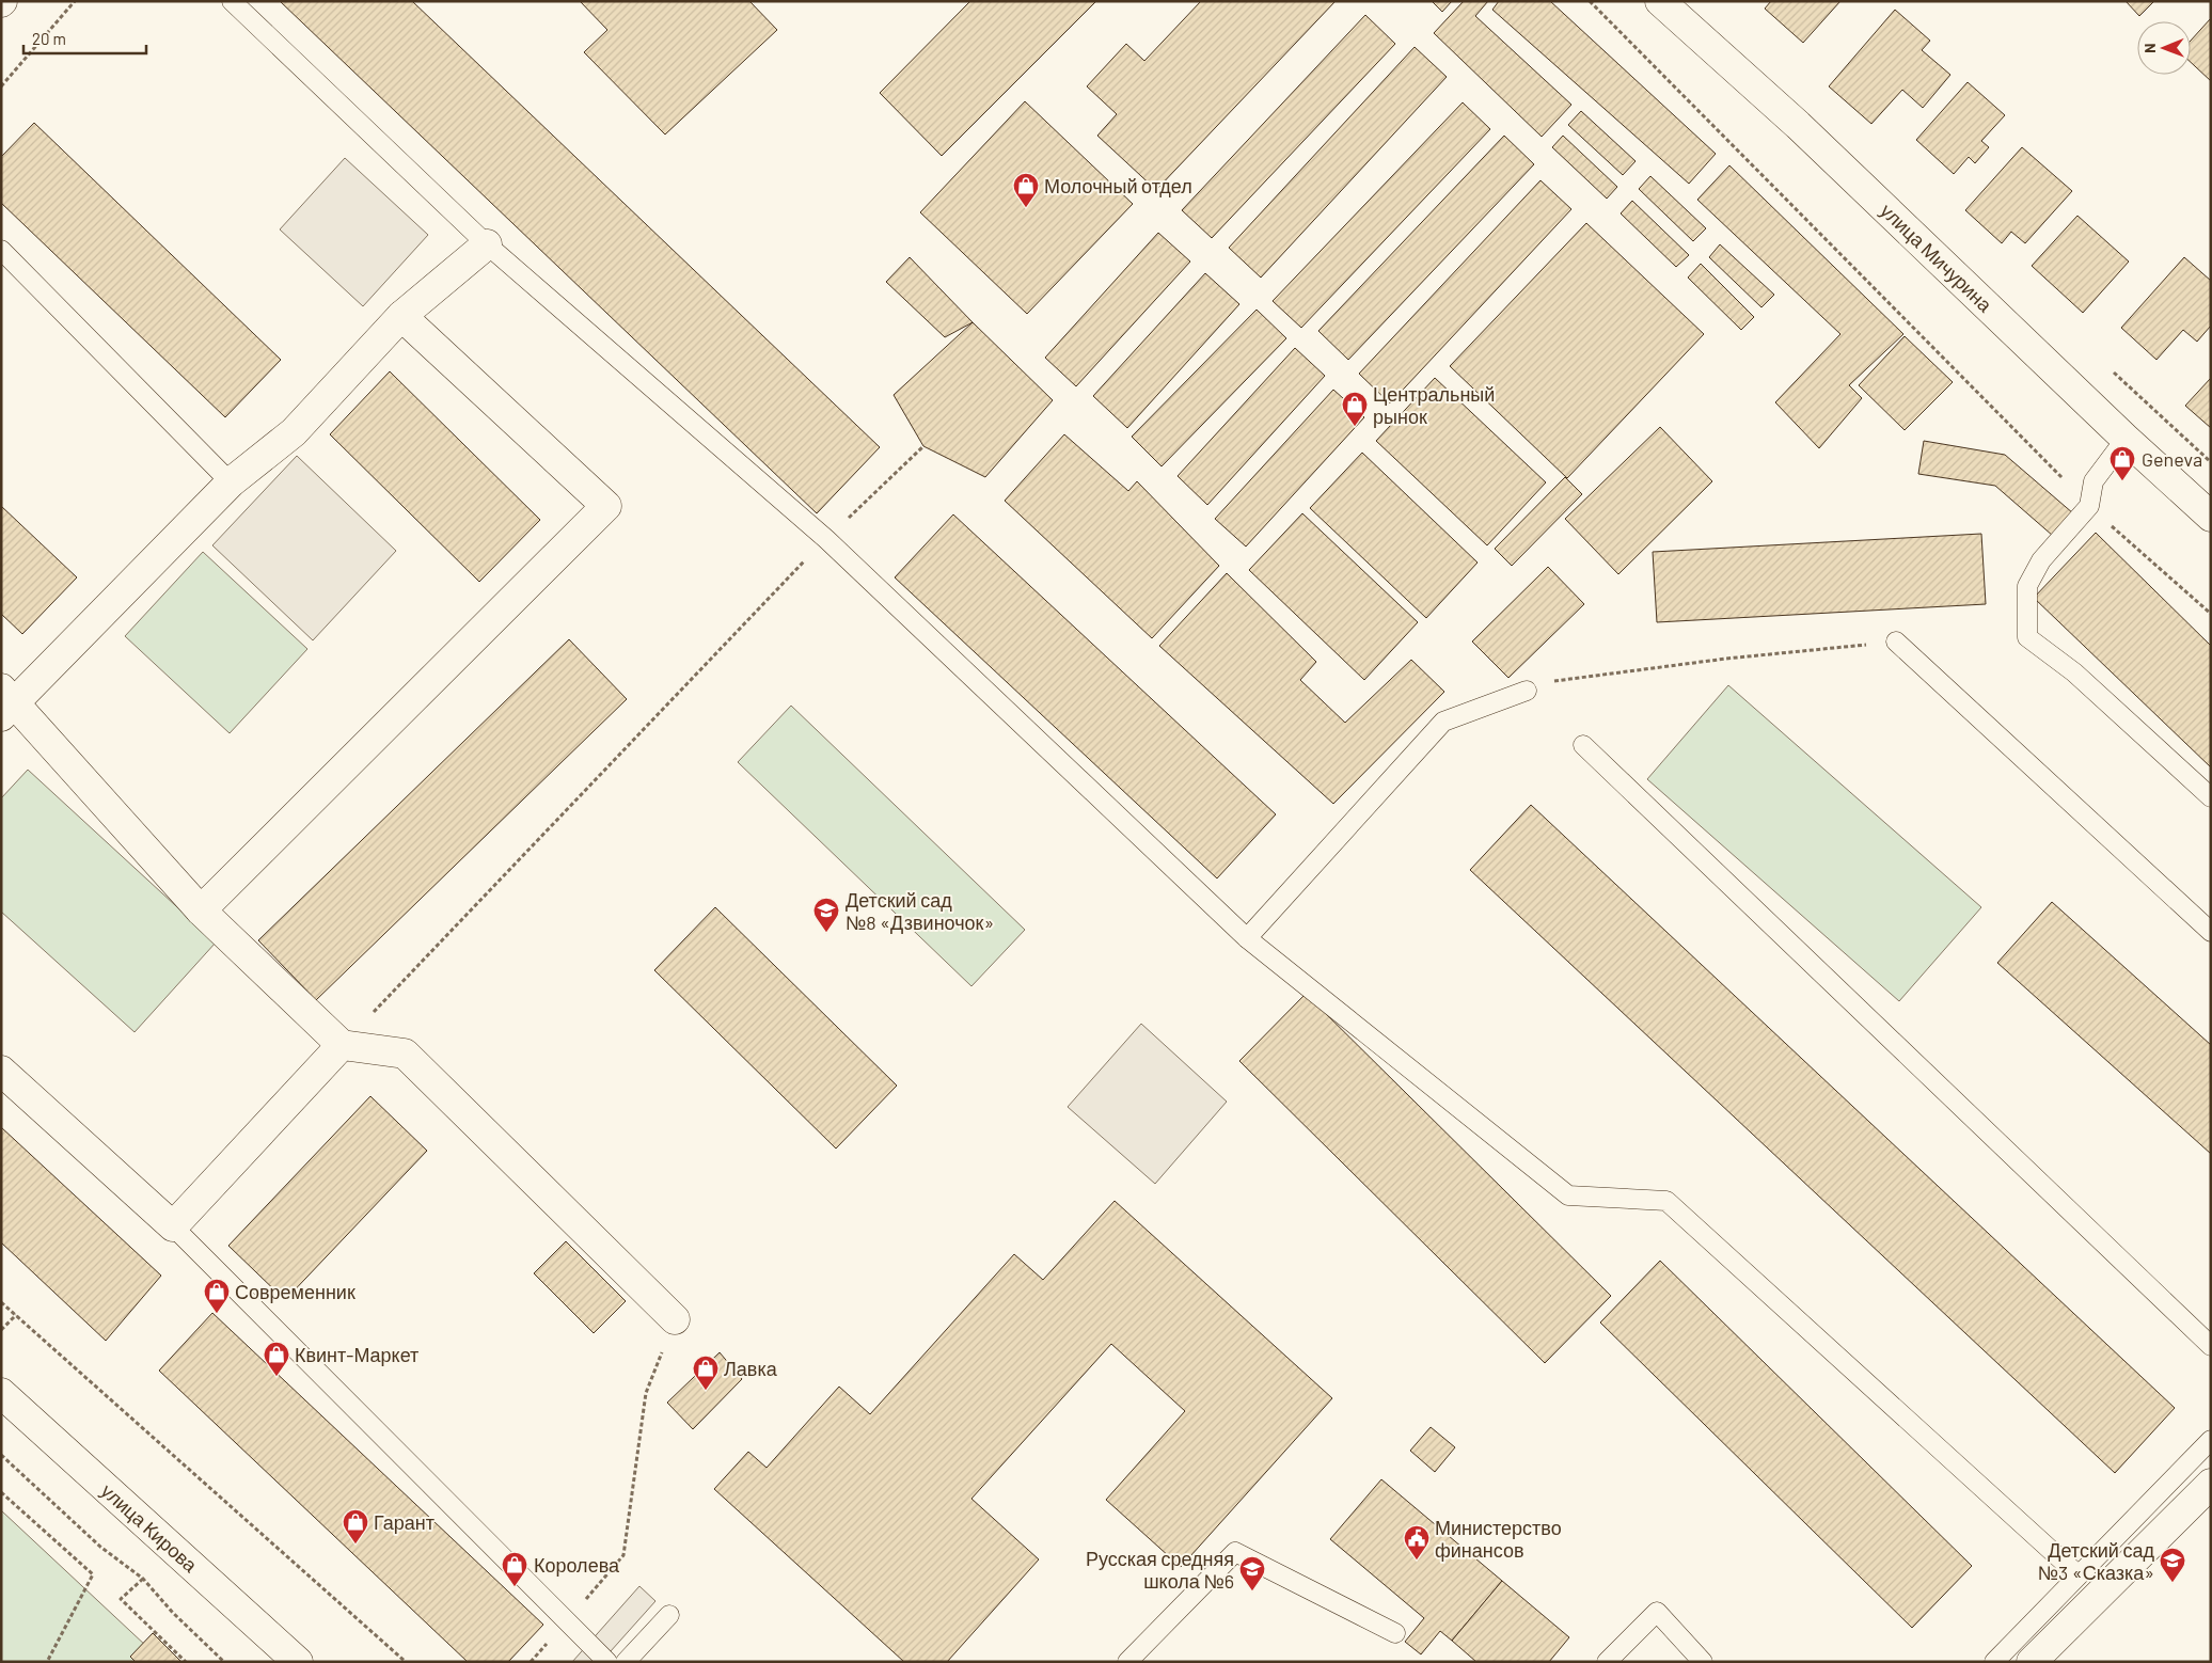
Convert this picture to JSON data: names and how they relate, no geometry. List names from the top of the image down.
{
  "streets": {
    "street": ["улица Мичурина", "улица Кирова"]
  },
  "places": {
    "shop": [
      "Молочный отдел",
      "Центральный рынок",
      "Geneva",
      "Современник",
      "Квинт-Маркет",
      "Лавка",
      "Гарант",
      "Королева"
    ],
    "school or university": ["Детский сад №8 «Дзвиночок»", "Детский сад №3 «Сказка»", "Русская средняя школа №6"],
    "public building": ["Министерство финансов"]
  },
  "scale_bar": "20 m",
  "north": "left"
}
